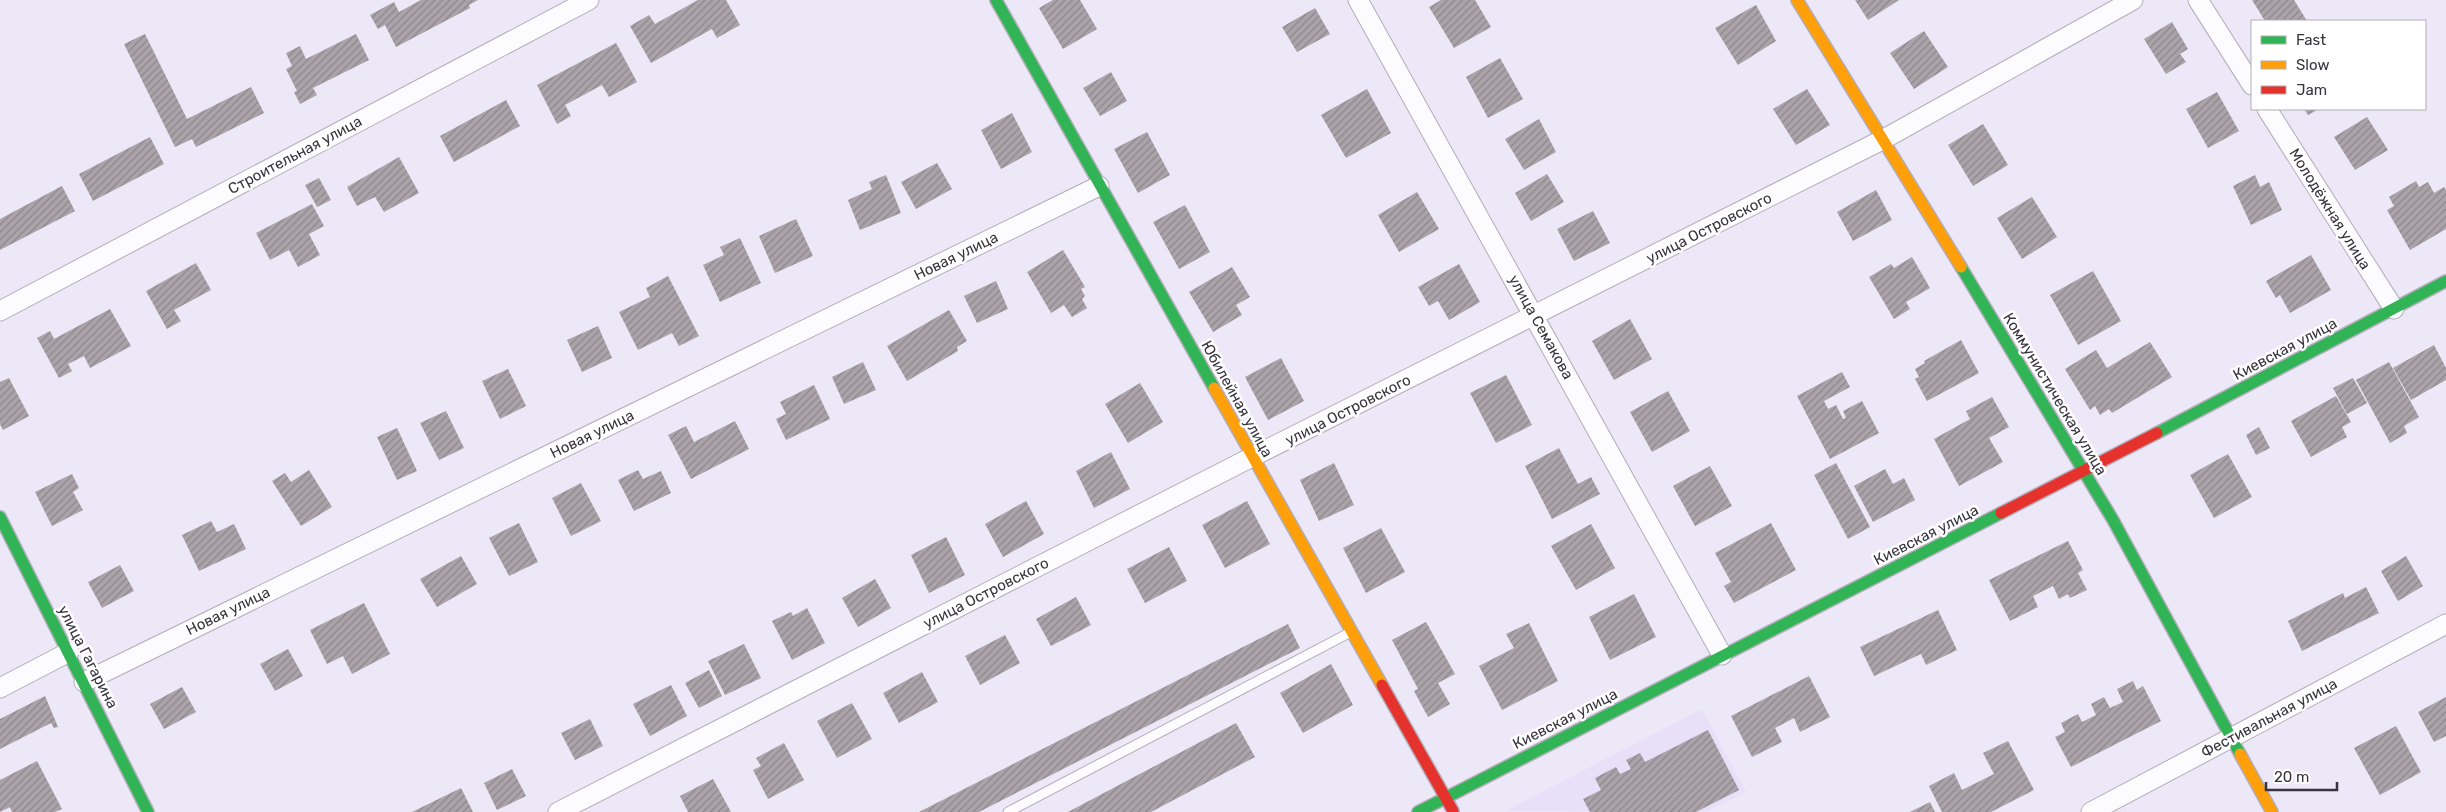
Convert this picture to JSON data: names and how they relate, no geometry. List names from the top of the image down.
{
  "streets": {
    "street": [
      "Строительная улица",
      "Молодёжная улица",
      "улица Островского",
      "Новая улица",
      "улица Семакова",
      "Киевская улица",
      "Коммунистическая улица",
      "Юбилейная улица",
      "улица Гагарина",
      "Фестивальная улица"
    ]
  },
  "crossings": [
    ["Молодёжная улица", "Киевская улица"],
    ["улица Островского", "улица Семакова"],
    ["улица Островского", "Коммунистическая улица"],
    ["улица Островского", "Юбилейная улица"],
    ["Новая улица", "Юбилейная улица"],
    ["Новая улица", "улица Гагарина"],
    ["улица Семакова", "Киевская улица"],
    ["Киевская улица", "Коммунистическая улица"],
    ["Киевская улица", "Юбилейная улица"],
    ["Коммунистическая улица", "Фестивальная улица"]
  ],
  "legend": ["Fast", "Slow", "Jam"],
  "scale_bar": "20 m"
}
